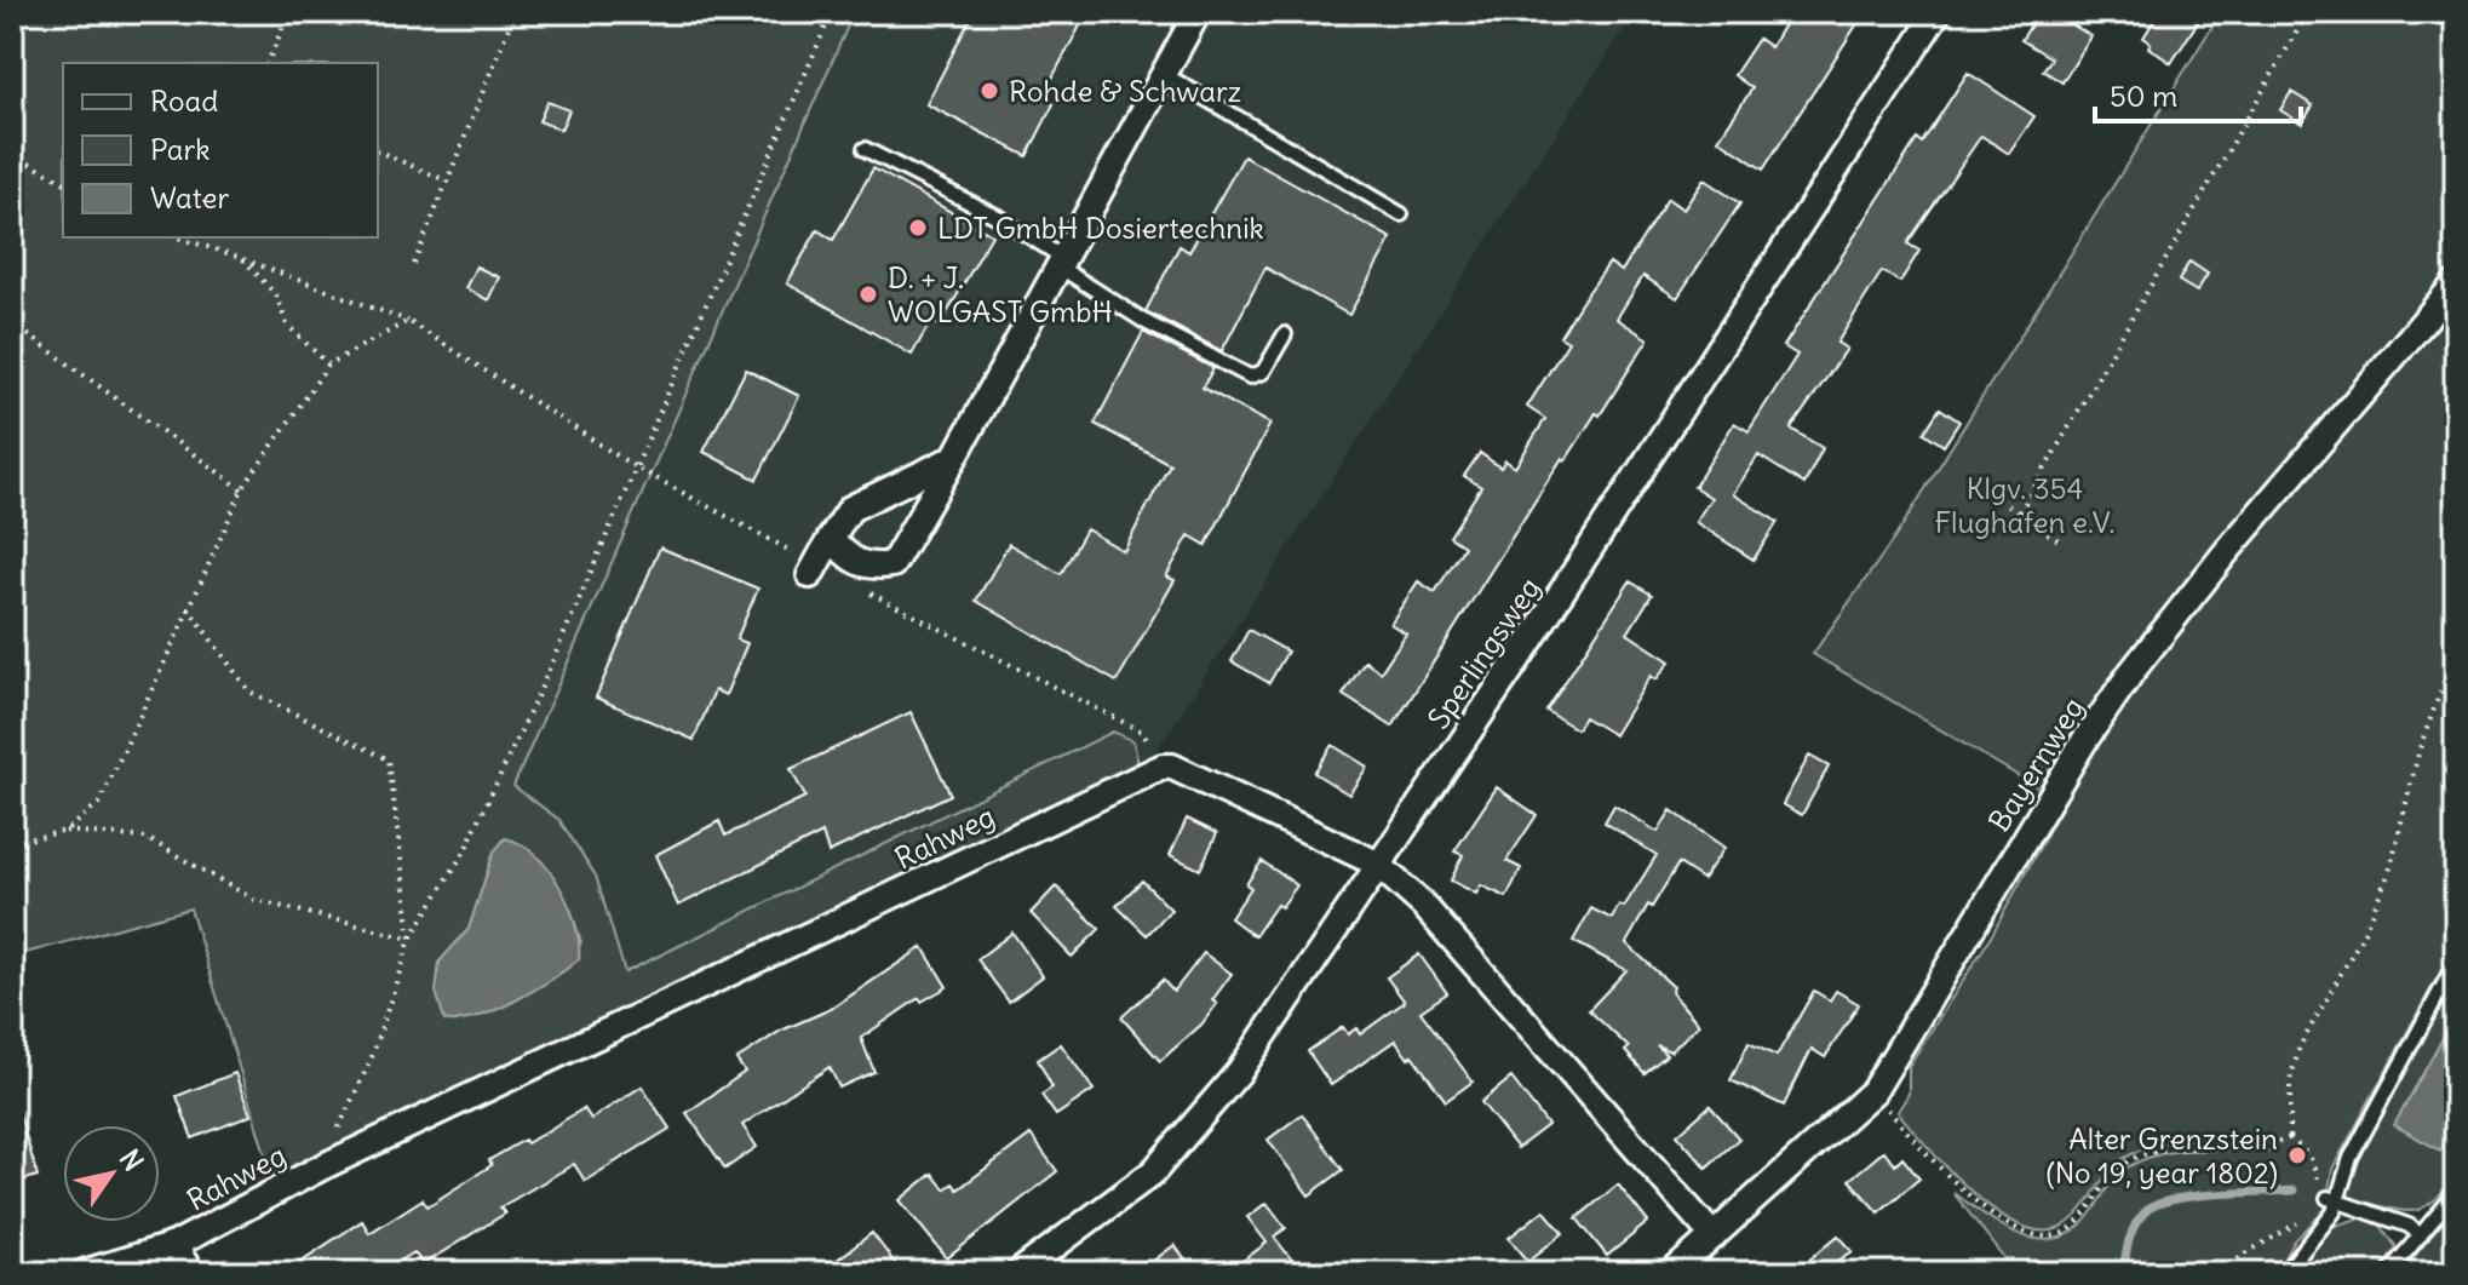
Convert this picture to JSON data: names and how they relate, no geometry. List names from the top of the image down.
{
  "streets": {
    "street": ["Sperlingsweg", "Bayernweg", "Rahweg"]
  },
  "parks": ["Klgv. 354 Flughafen e.V."],
  "places": [
    "Rohde & Schwarz",
    "LDT GmbH Dosiertechnik",
    "D. + J. WOLGAST GmbH",
    "Alter Grenzstein (No 19, year 1802)"
  ],
  "legend": ["Road", "Park", "Water"],
  "scale_bar": "50 m",
  "north": "top right"
}
